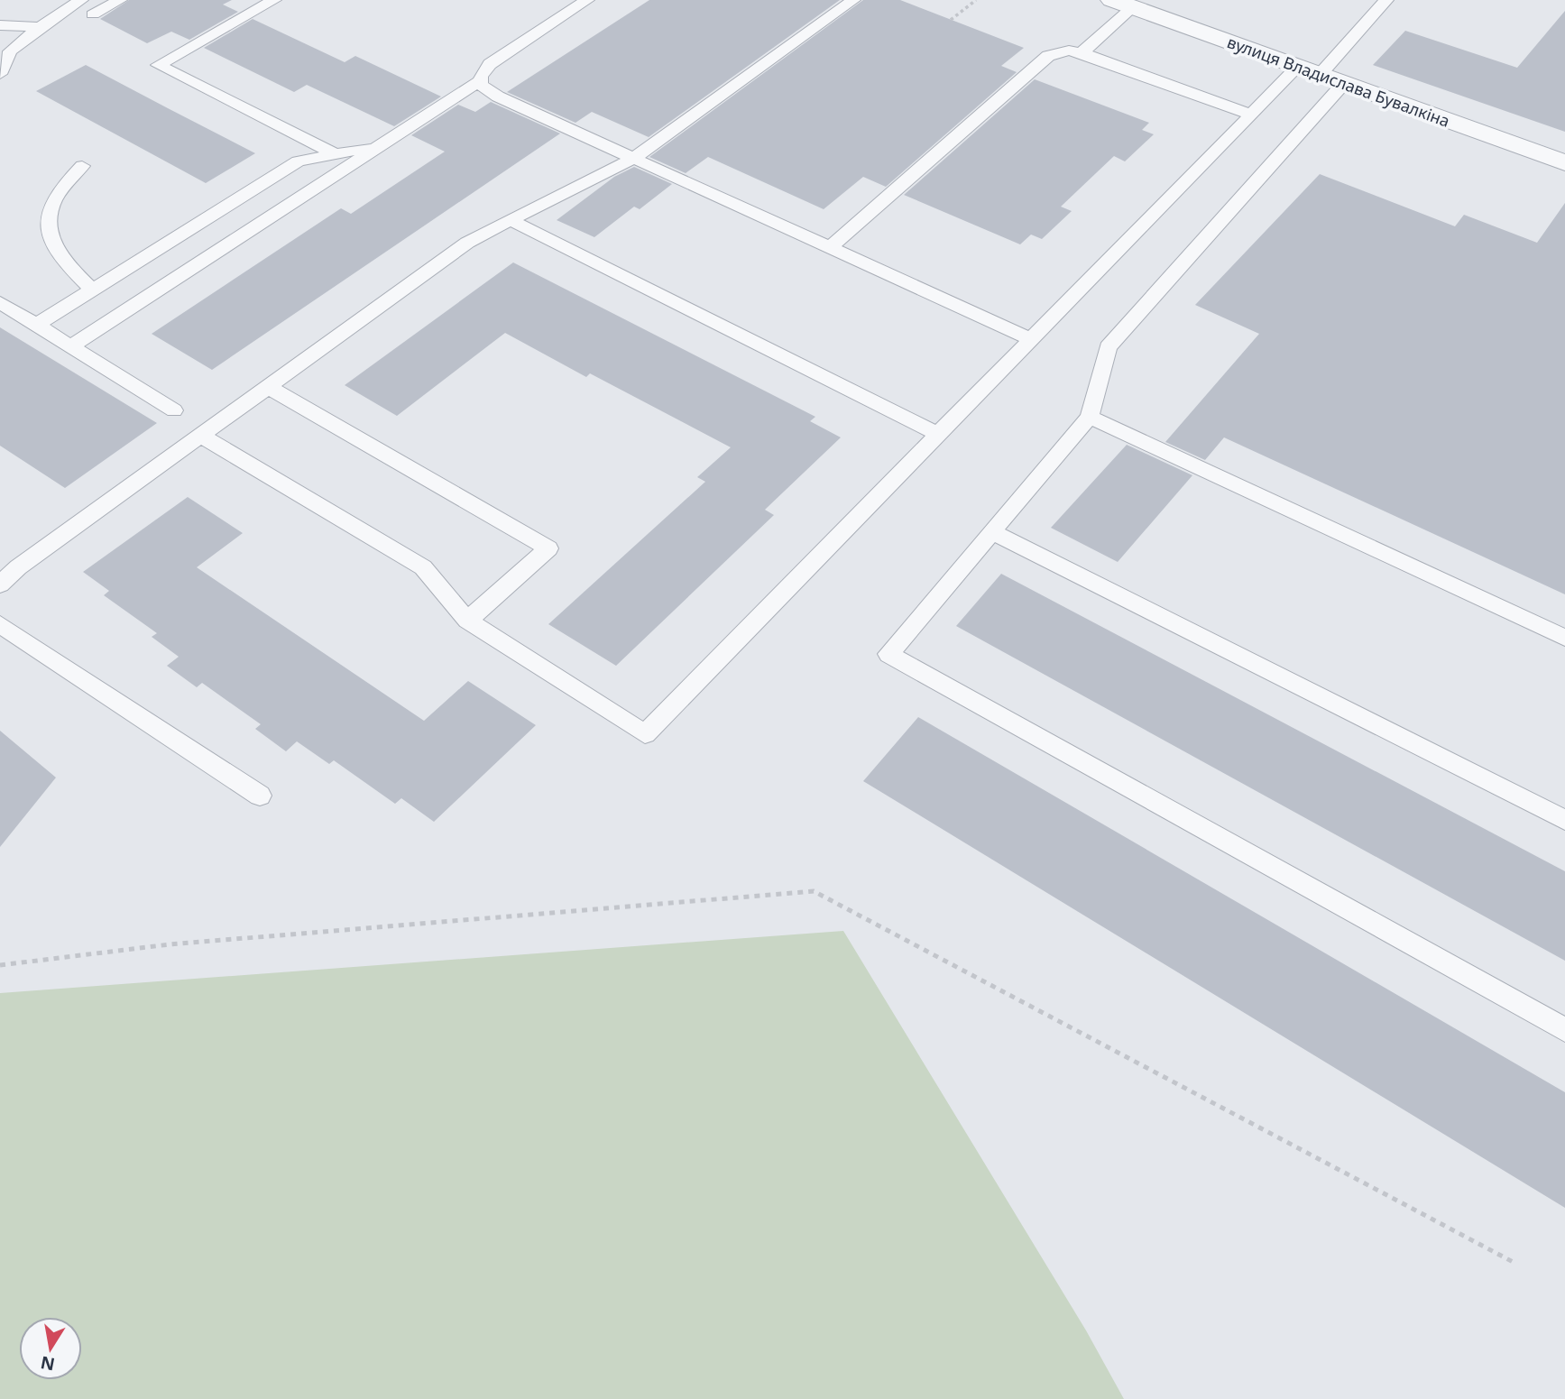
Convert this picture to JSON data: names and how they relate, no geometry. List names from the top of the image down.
{
  "streets": {
    "street": ["вулиця Владислава Бувалкіна"]
  },
  "north": "bottom"
}
